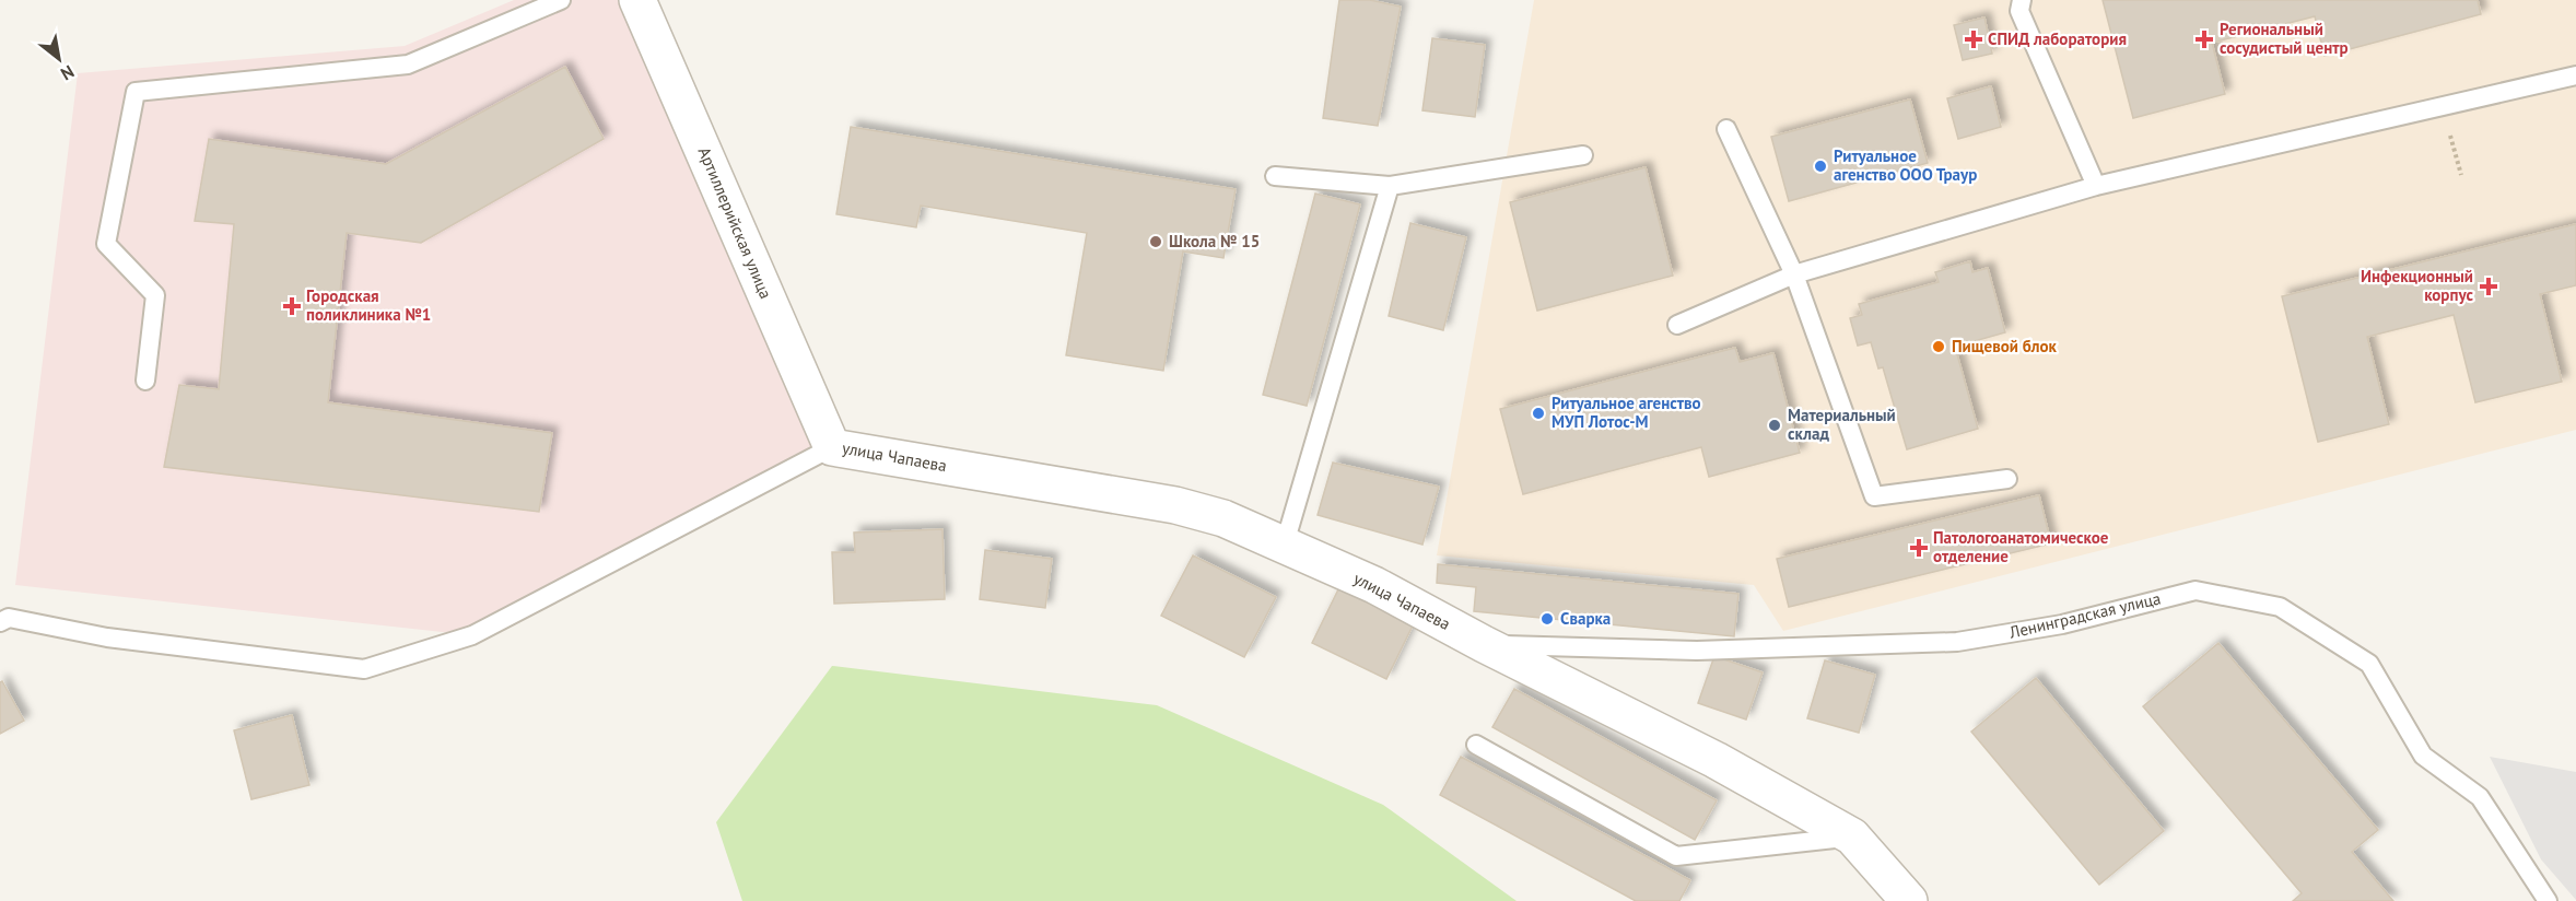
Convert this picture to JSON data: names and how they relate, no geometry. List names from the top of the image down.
{
  "streets": {
    "street": ["Артиллерийская улица", "улица Чапаева"],
    "lane": ["Ленинградская улица"]
  },
  "crossings": [
    ["Артиллерийская улица", "улица Чапаева"],
    ["улица Чапаева", "Ленинградская улица"]
  ],
  "places": {
    "health": [
      "СПИД лаборатория",
      "Региональный сосудистый центр",
      "Инфекционный корпус",
      "Городская поликлиника №1",
      "Патологоанатомическое отделение"
    ],
    "other": [
      "Ритуальное агенство ООО Траур",
      "Школа № 15",
      "Пищевой блок",
      "Ритуальное агенство МУП Лотос-М",
      "Материальный склад",
      "Сварка"
    ]
  },
  "north": "bottom right"
}
